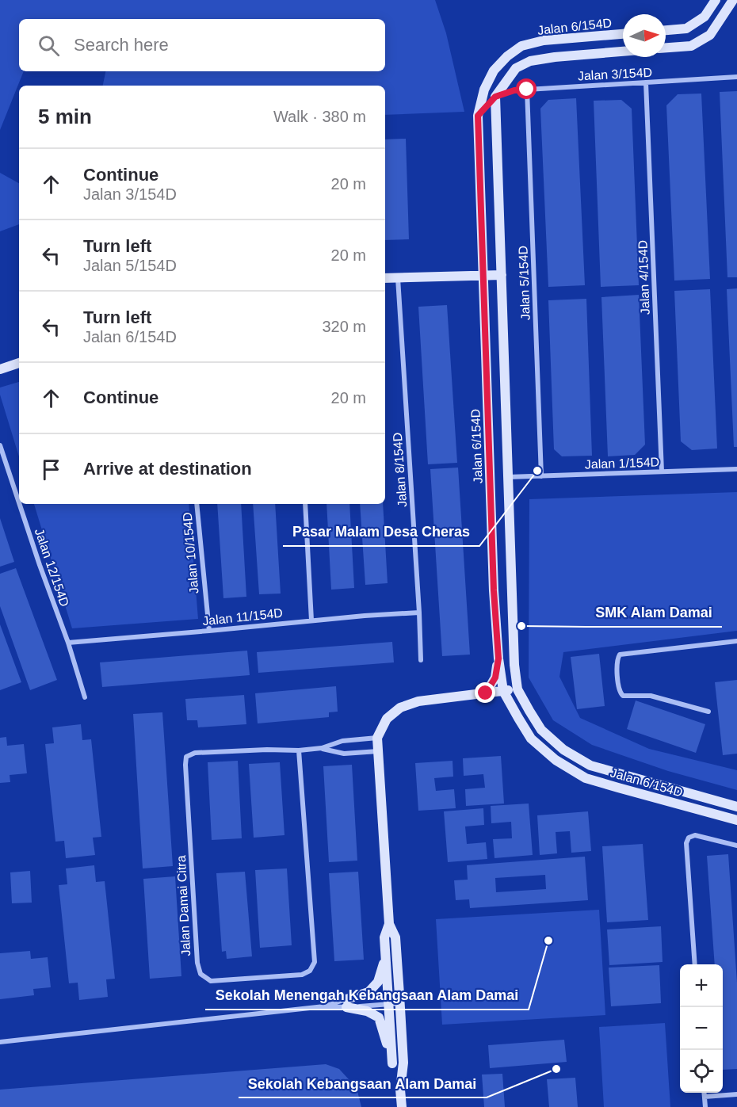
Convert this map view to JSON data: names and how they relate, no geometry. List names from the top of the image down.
{
  "streets": {
    "street": [
      "Jalan 6/154D",
      "Jalan 3/154D",
      "Jalan 4/154D",
      "Jalan 5/154D",
      "Jalan 1/154D",
      "Jalan 8/154D",
      "Jalan 10/154D",
      "Jalan 12/154D",
      "Jalan 11/154D",
      "Jalan Damai Citra"
    ]
  },
  "crossings": [
    ["Jalan 6/154D", "Jalan 3/154D"],
    ["Jalan 6/154D", "Jalan 1/154D"],
    ["Jalan 3/154D", "Jalan 4/154D"],
    ["Jalan 3/154D", "Jalan 5/154D"],
    ["Jalan 4/154D", "Jalan 1/154D"],
    ["Jalan 5/154D", "Jalan 1/154D"],
    ["Jalan 8/154D", "Jalan 11/154D"],
    ["Jalan 10/154D", "Jalan 11/154D"],
    ["Jalan 12/154D", "Jalan 11/154D"]
  ],
  "places": [
    "Pasar Malam Desa Cheras",
    "SMK Alam Damai",
    "Sekolah Menengah Kebangsaan Alam Damai",
    "Sekolah Kebangsaan Alam Damai"
  ],
  "north": "right",
  "page": {
    "search": "Search here",
    "heading": ["5 min", "Walk · 380 m"],
    "list": [
      ["Continue", "Jalan 3/154D", "20 m"],
      ["Turn left", "Jalan 5/154D", "20 m"],
      ["Turn left", "Jalan 6/154D", "320 m"],
      ["Continue", "20 m"],
      "Arrive at destination"
    ],
    "map_buttons": ["+", "−"]
  }
}
